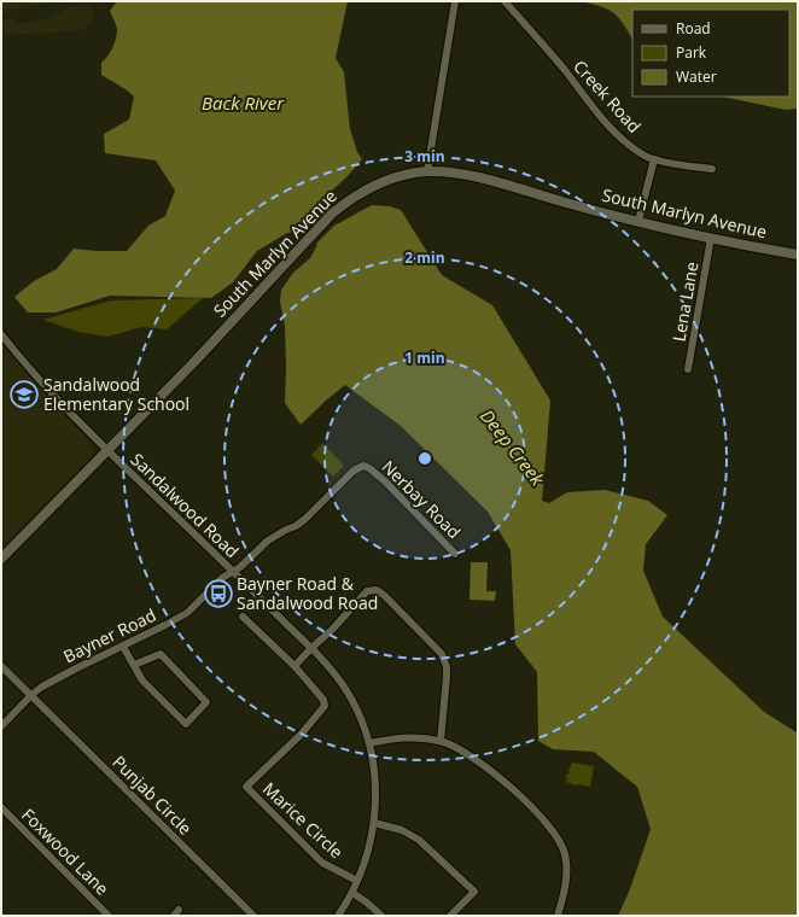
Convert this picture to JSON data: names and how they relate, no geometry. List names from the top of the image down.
{
  "streets": {
    "street": [
      "Creek Road",
      "South Marlyn Avenue",
      "Lena Lane",
      "Nerbay Road",
      "Sandalwood Road",
      "Bayner Road",
      "Punjab Circle",
      "Marice Circle",
      "Foxwood Lane"
    ]
  },
  "crossings": [
    ["South Marlyn Avenue", "Lena Lane"],
    ["South Marlyn Avenue", "Sandalwood Road"],
    ["Nerbay Road", "Sandalwood Road"],
    ["Nerbay Road", "Bayner Road"],
    ["Sandalwood Road", "Bayner Road"],
    ["Sandalwood Road", "Marice Circle"],
    ["Bayner Road", "Punjab Circle"]
  ],
  "water": ["Back River", "Deep Creek"],
  "places": {
    "school or university": ["Sandalwood Elementary School"],
    "bus stop": ["Bayner Road & Sandalwood Road"]
  },
  "legend": ["Road", "Park", "Water"],
  "rings": ["3 min", "2 min", "1 min"]
}
